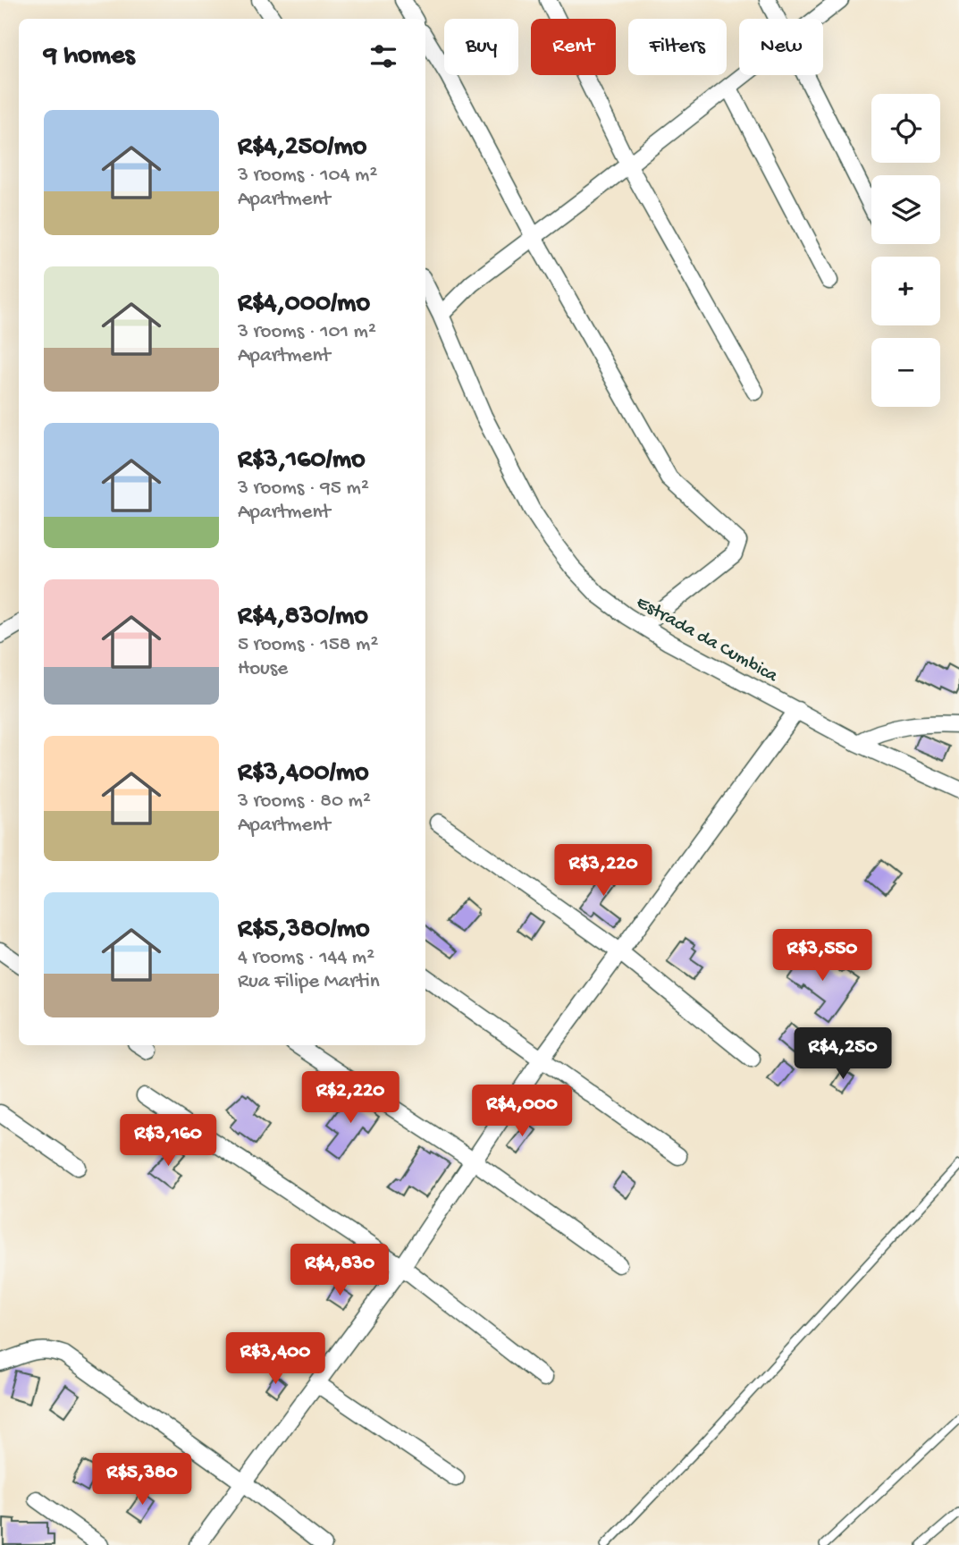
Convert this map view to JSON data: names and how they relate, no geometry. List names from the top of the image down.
{
  "streets": {
    "street": ["Estrada da Cumbica"]
  },
  "page": {
    "chip": [
      "Buy",
      "Rent",
      "Filters",
      "New"
    ],
    "heading": "9 homes",
    "map_buttons": ["+", "−"],
    "list": [
      {
        "name": "R$4,250/mo",
        "note": "3 rooms · 104 m² · Apartment"
      },
      {
        "name": "R$4,000/mo",
        "note": "3 rooms · 101 m² · Apartment"
      },
      {
        "name": "R$3,160/mo",
        "note": "3 rooms · 95 m² · Apartment"
      },
      {
        "name": "R$4,830/mo",
        "note": "5 rooms · 158 m² · House"
      },
      {
        "name": "R$3,400/mo",
        "note": "3 rooms · 80 m² · Apartment"
      },
      {
        "name": "R$5,380/mo",
        "note": "4 rooms · 144 m² · Rua Filipe Martin"
      }
    ],
    "price": [
      "R$3,220",
      "R$3,550",
      "R$4,250",
      "R$2,220",
      "R$4,000",
      "R$3,160",
      "R$4,830",
      "R$3,400",
      "R$5,380"
    ]
  }
}
